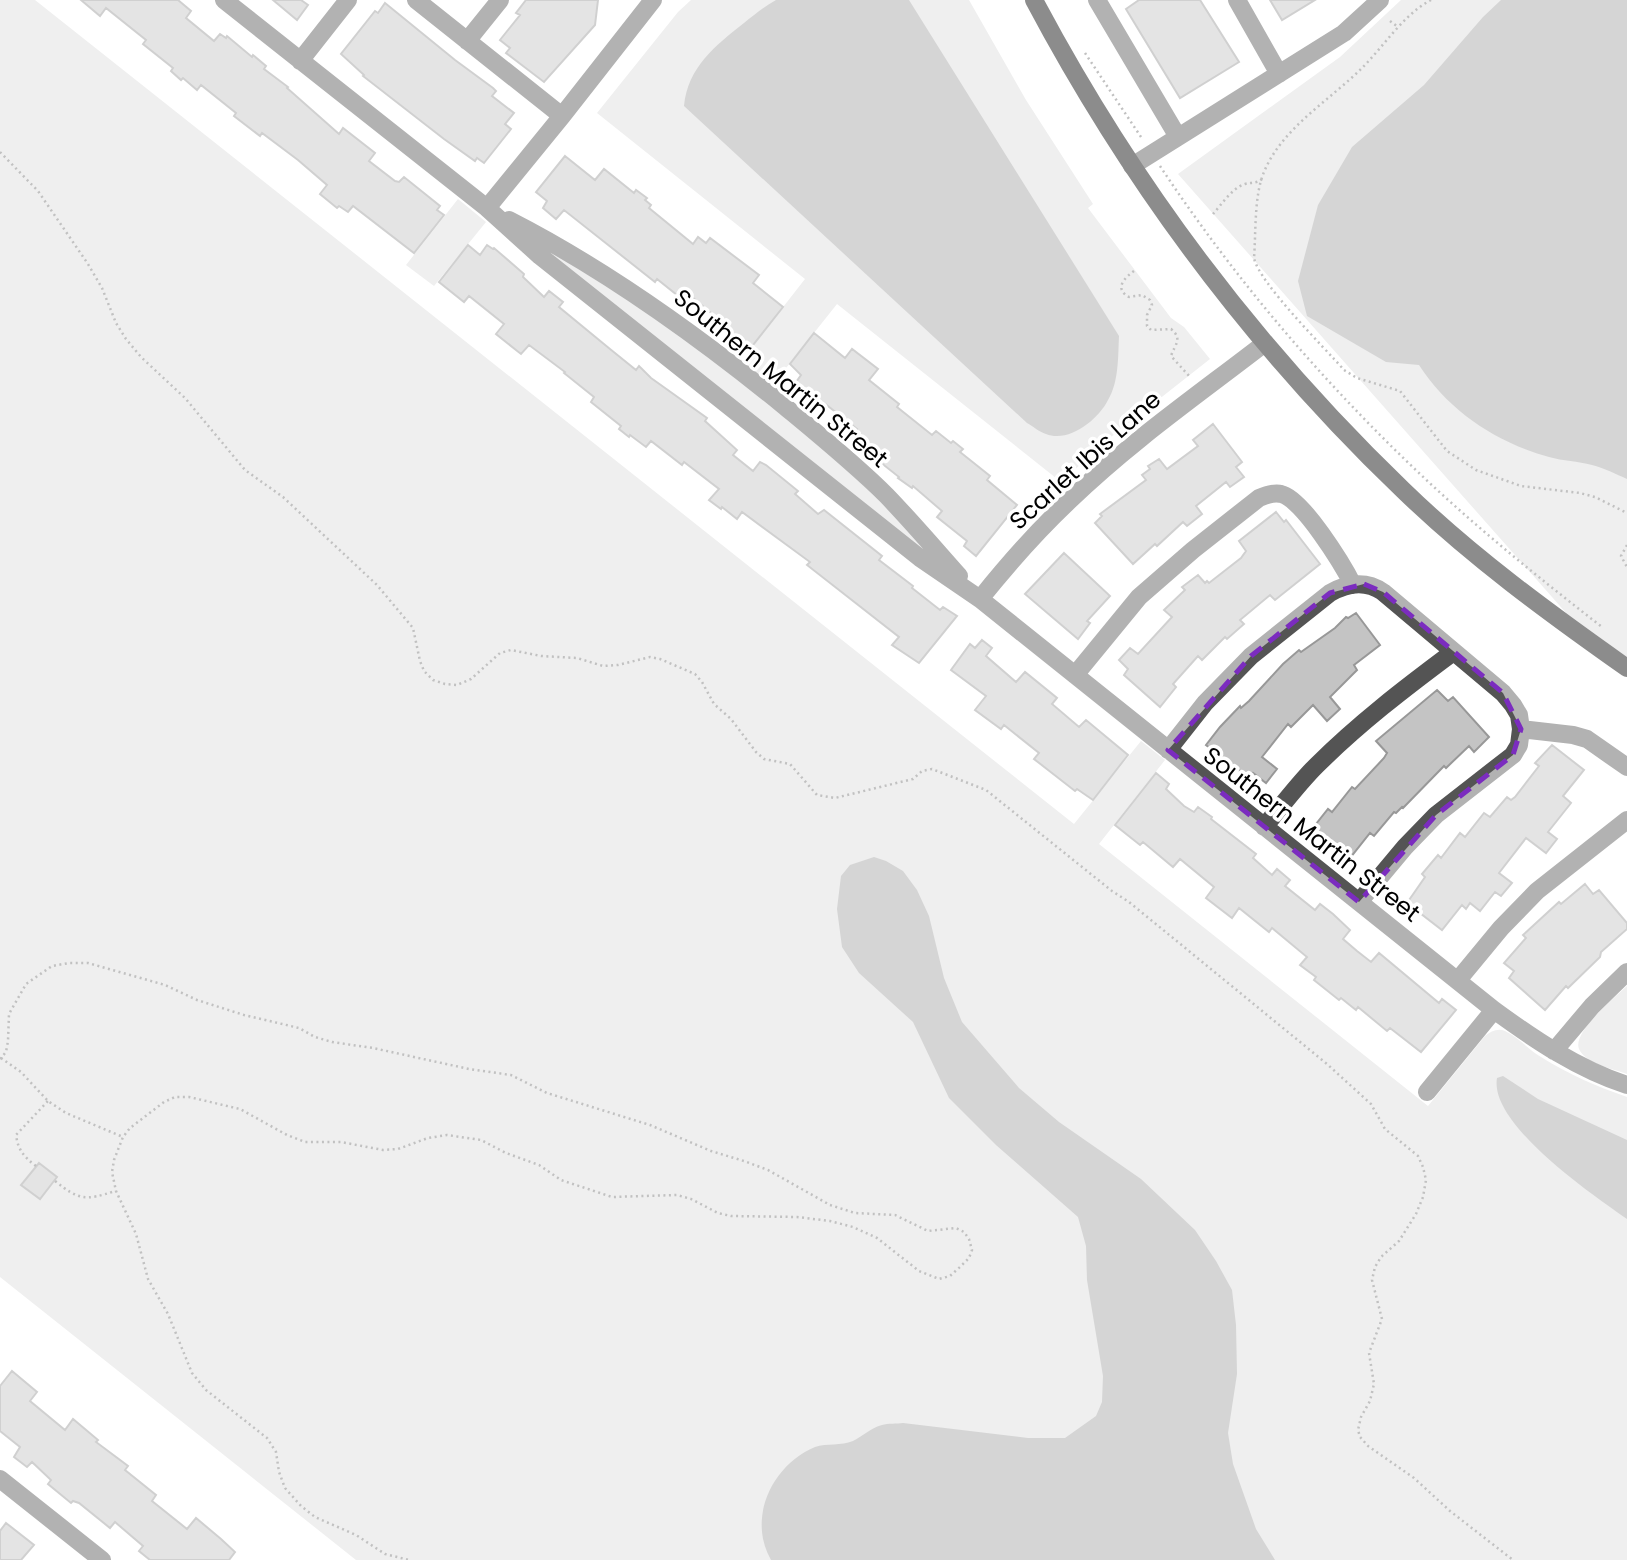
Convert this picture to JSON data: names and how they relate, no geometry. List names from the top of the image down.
{
  "streets": {
    "street": ["Southern Martin Street", "Scarlet Ibis Lane"]
  },
  "crossings": [
    ["Southern Martin Street", "Scarlet Ibis Lane"]
  ]
}
